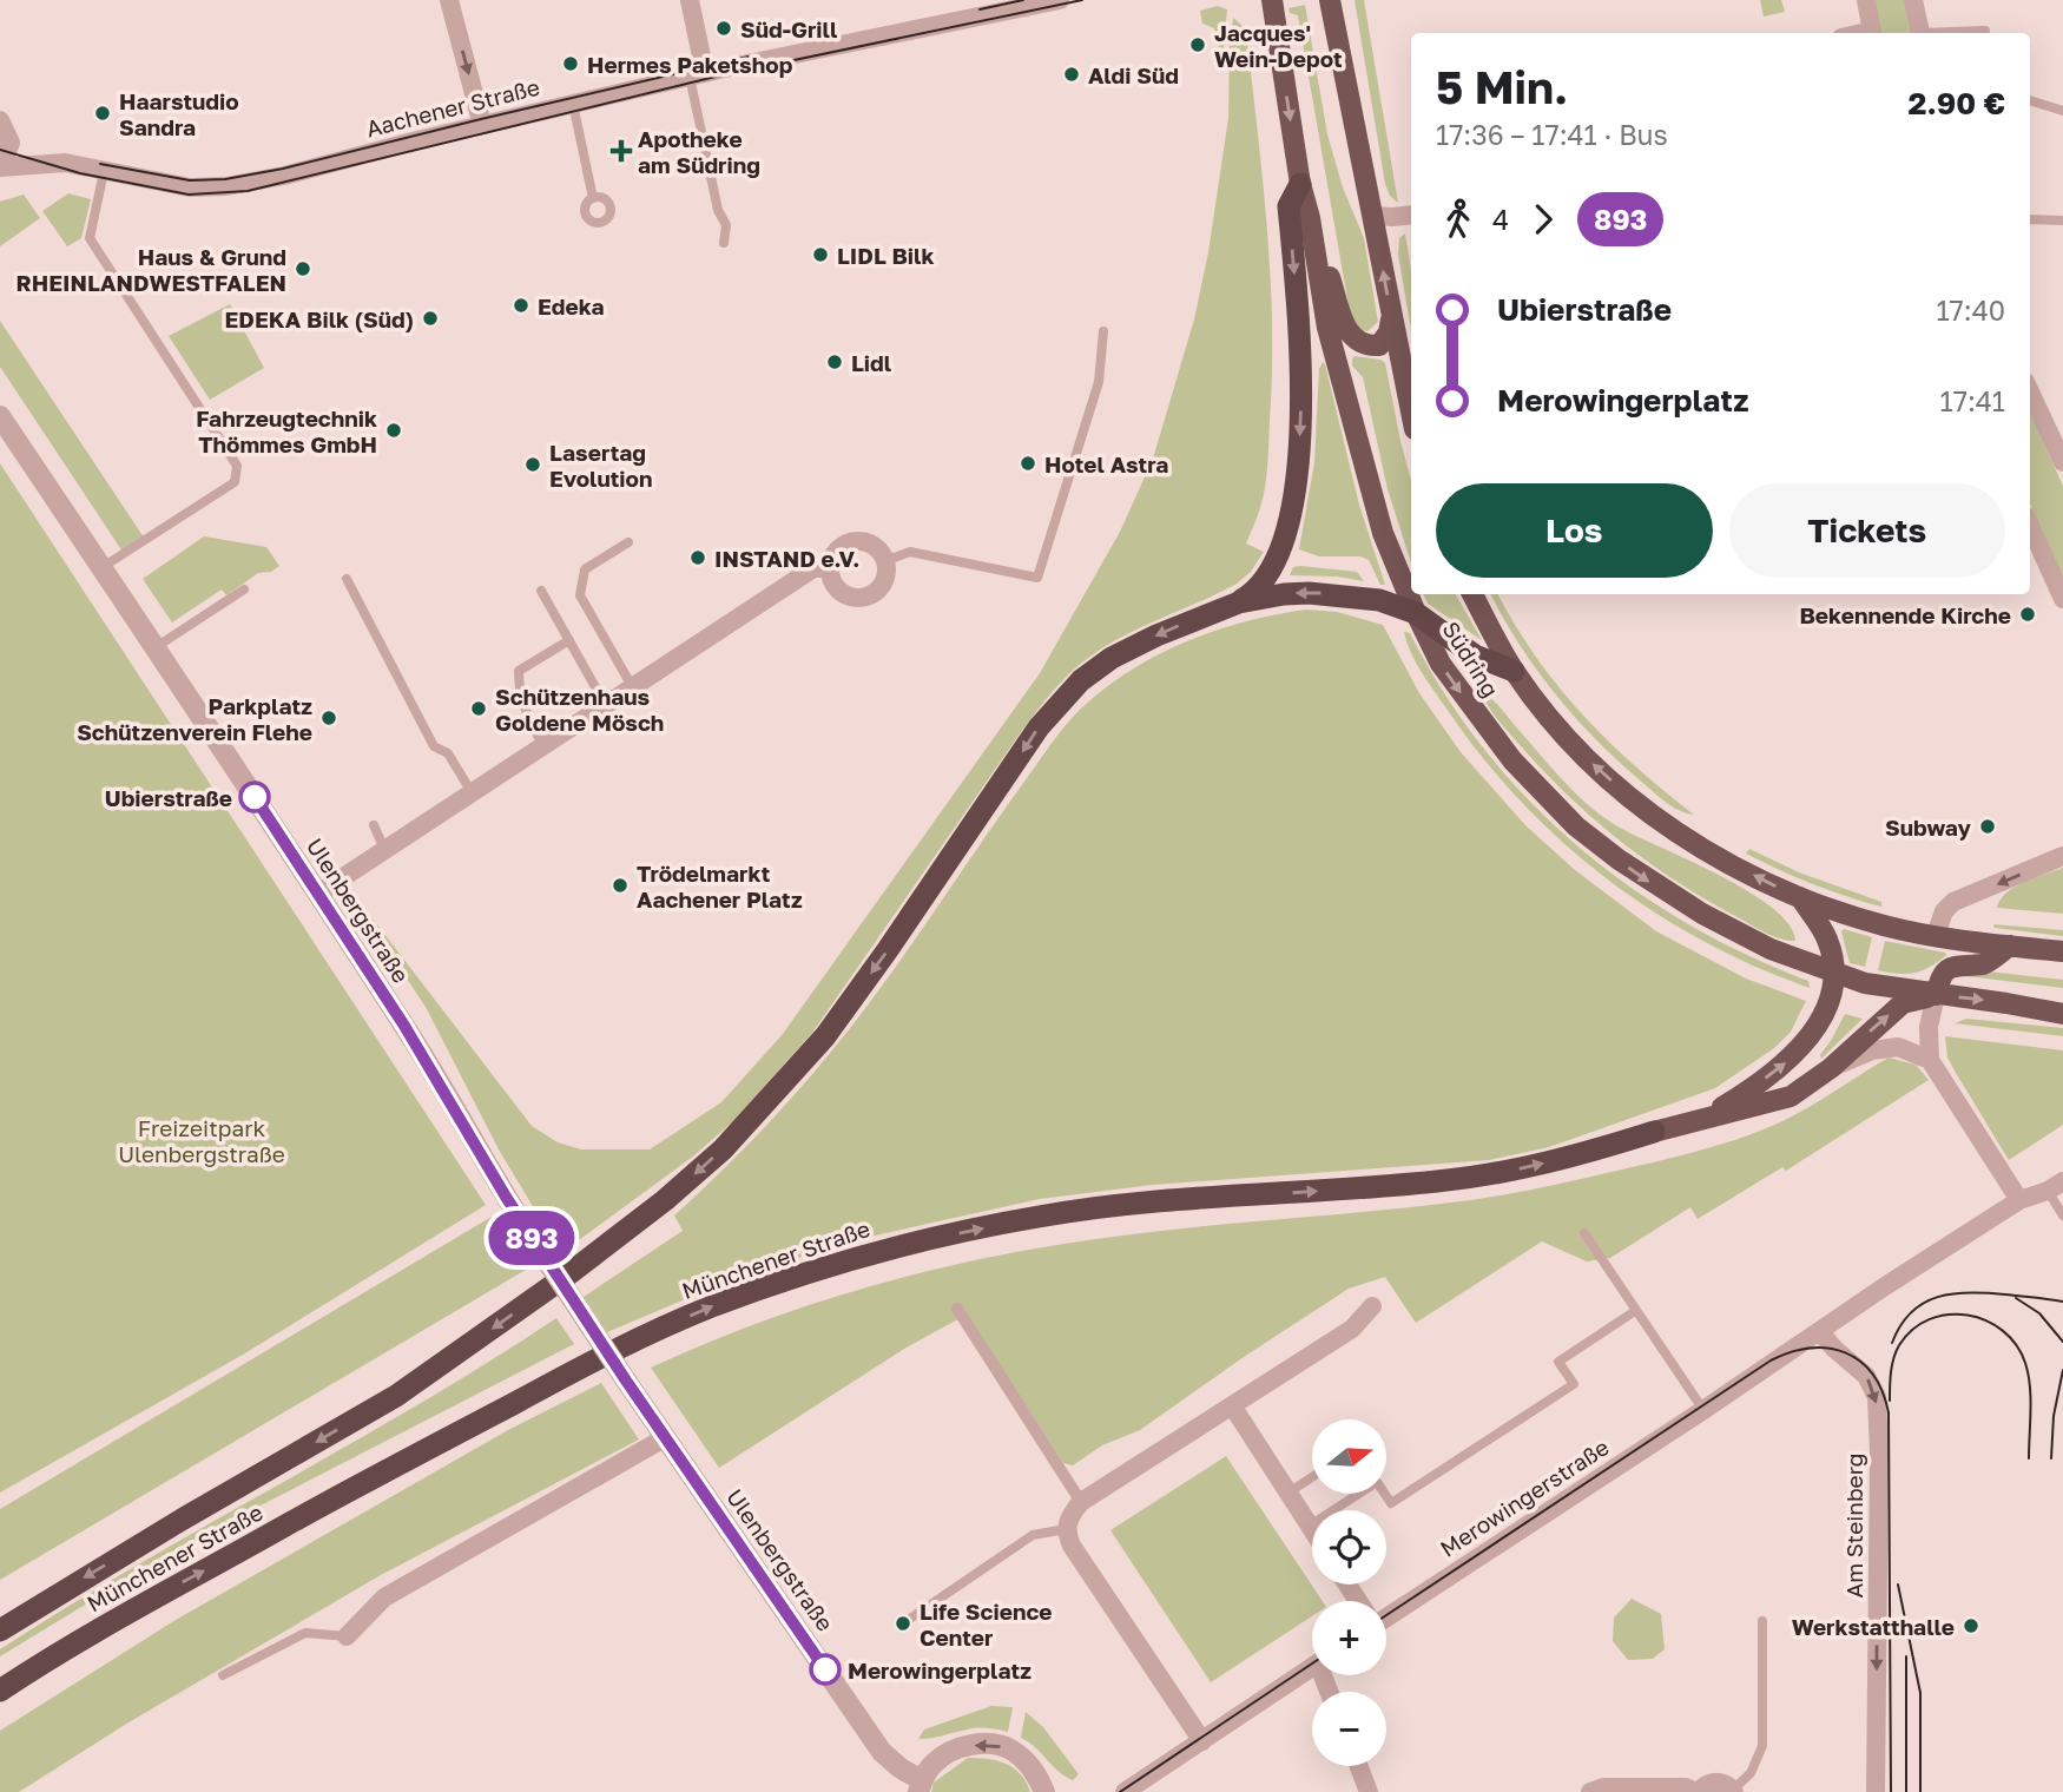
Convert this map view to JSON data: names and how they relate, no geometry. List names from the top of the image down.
{
  "streets": {
    "highway": ["Münchener Straße"],
    "main road": ["Südring"],
    "street": [
      "Aachener Straße",
      "Ulenbergstraße",
      "Merowingerstraße",
      "Am Steinberg"
    ]
  },
  "crossings": [
    ["Merowingerstraße", "Am Steinberg"]
  ],
  "one_way": ["Am Steinberg"],
  "parks": ["Freizeitpark Ulenbergstraße"],
  "places": {
    "other": [
      "Süd-Grill",
      "Jacques' Wein-Depot",
      "Hermes Paketshop",
      "Aldi Süd",
      "Haarstudio Sandra",
      "LIDL Bilk",
      "Haus & Grund RHEINLANDWESTFALEN",
      "Edeka",
      "EDEKA Bilk (Süd)",
      "Lidl",
      "Fahrzeugtechnik Thömmes GmbH",
      "Hotel Astra",
      "Lasertag Evolution",
      "INSTAND e.V.",
      "Bekennende Kirche",
      "Schützenhaus Goldene Mösch",
      "Parkplatz Schützenverein Flehe",
      "Ubierstraße",
      "Subway",
      "Trödelmarkt Aachener Platz",
      "Life Science Center",
      "Werkstatthalle",
      "Merowingerplatz"
    ],
    "health": ["Apotheke am Südring"]
  },
  "lines": ["bus line 893"],
  "north": "right",
  "page": {
    "on_map": "893",
    "heading": ["5 Min.", "17:36 – 17:41 · Bus", "2.90 €"],
    "legs": ["4", "893"],
    "list": [
      {
        "name": "Ubierstraße",
        "value": "17:40"
      },
      {
        "name": "Merowingerplatz",
        "value": "17:41"
      }
    ],
    "buttons": ["Los", "Tickets"],
    "map_buttons": ["+", "−"]
  }
}
